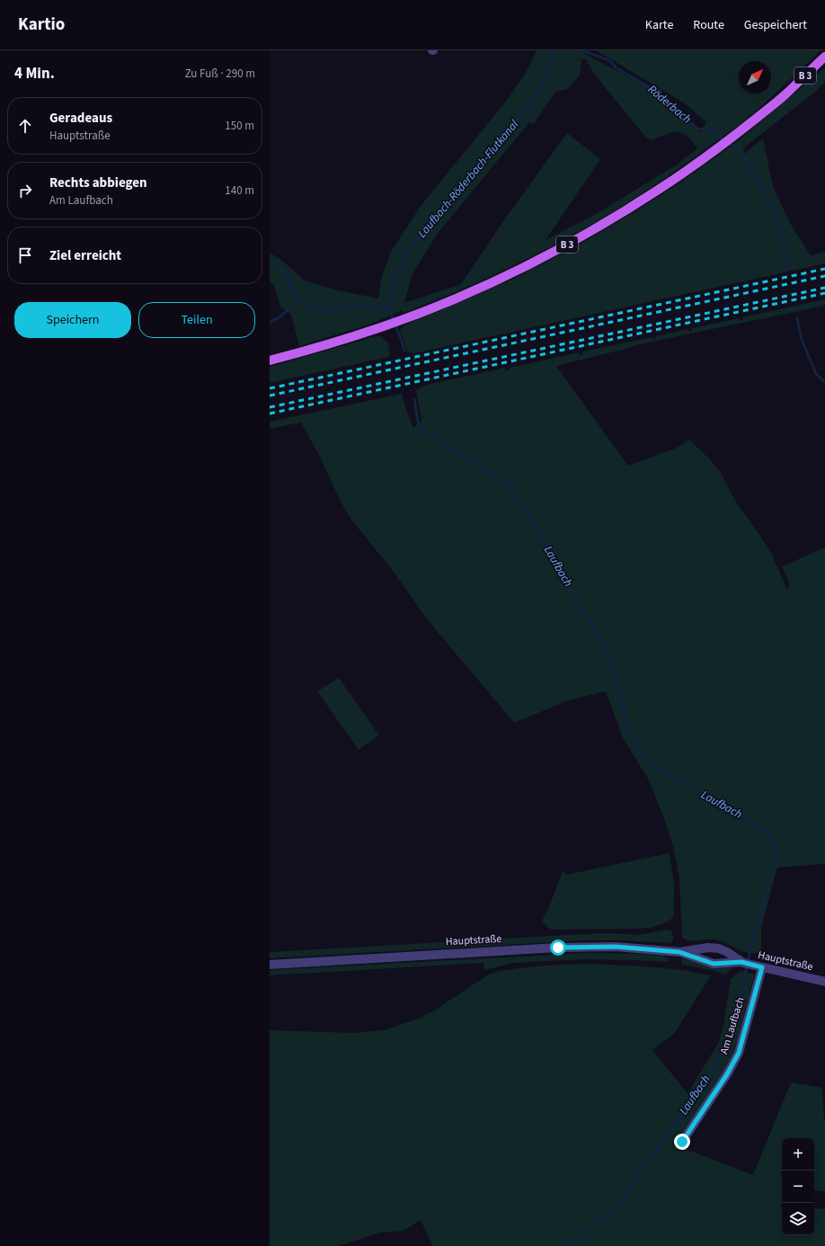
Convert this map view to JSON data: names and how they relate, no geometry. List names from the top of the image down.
{
  "streets": {
    "main road": ["B 3"],
    "street": ["Hauptstraße", "Am Laufbach"]
  },
  "crossings": [
    ["Hauptstraße", "Am Laufbach"]
  ],
  "water": ["Röderbach", "Laufbach-Röderbach-Flutkanal", "Laufbach"],
  "north": "top right",
  "page": {
    "header": "Kartio",
    "nav": ["Karte", "Route", "Gespeichert"],
    "heading": ["4 Min.", "Zu Fuß · 290 m"],
    "list": [
      ["Geradeaus", "Hauptstraße", "150 m"],
      ["Rechts abbiegen", "Am Laufbach", "140 m"],
      "Ziel erreicht"
    ],
    "buttons": ["Speichern", "Teilen"],
    "map_buttons": ["+", "−"]
  }
}
